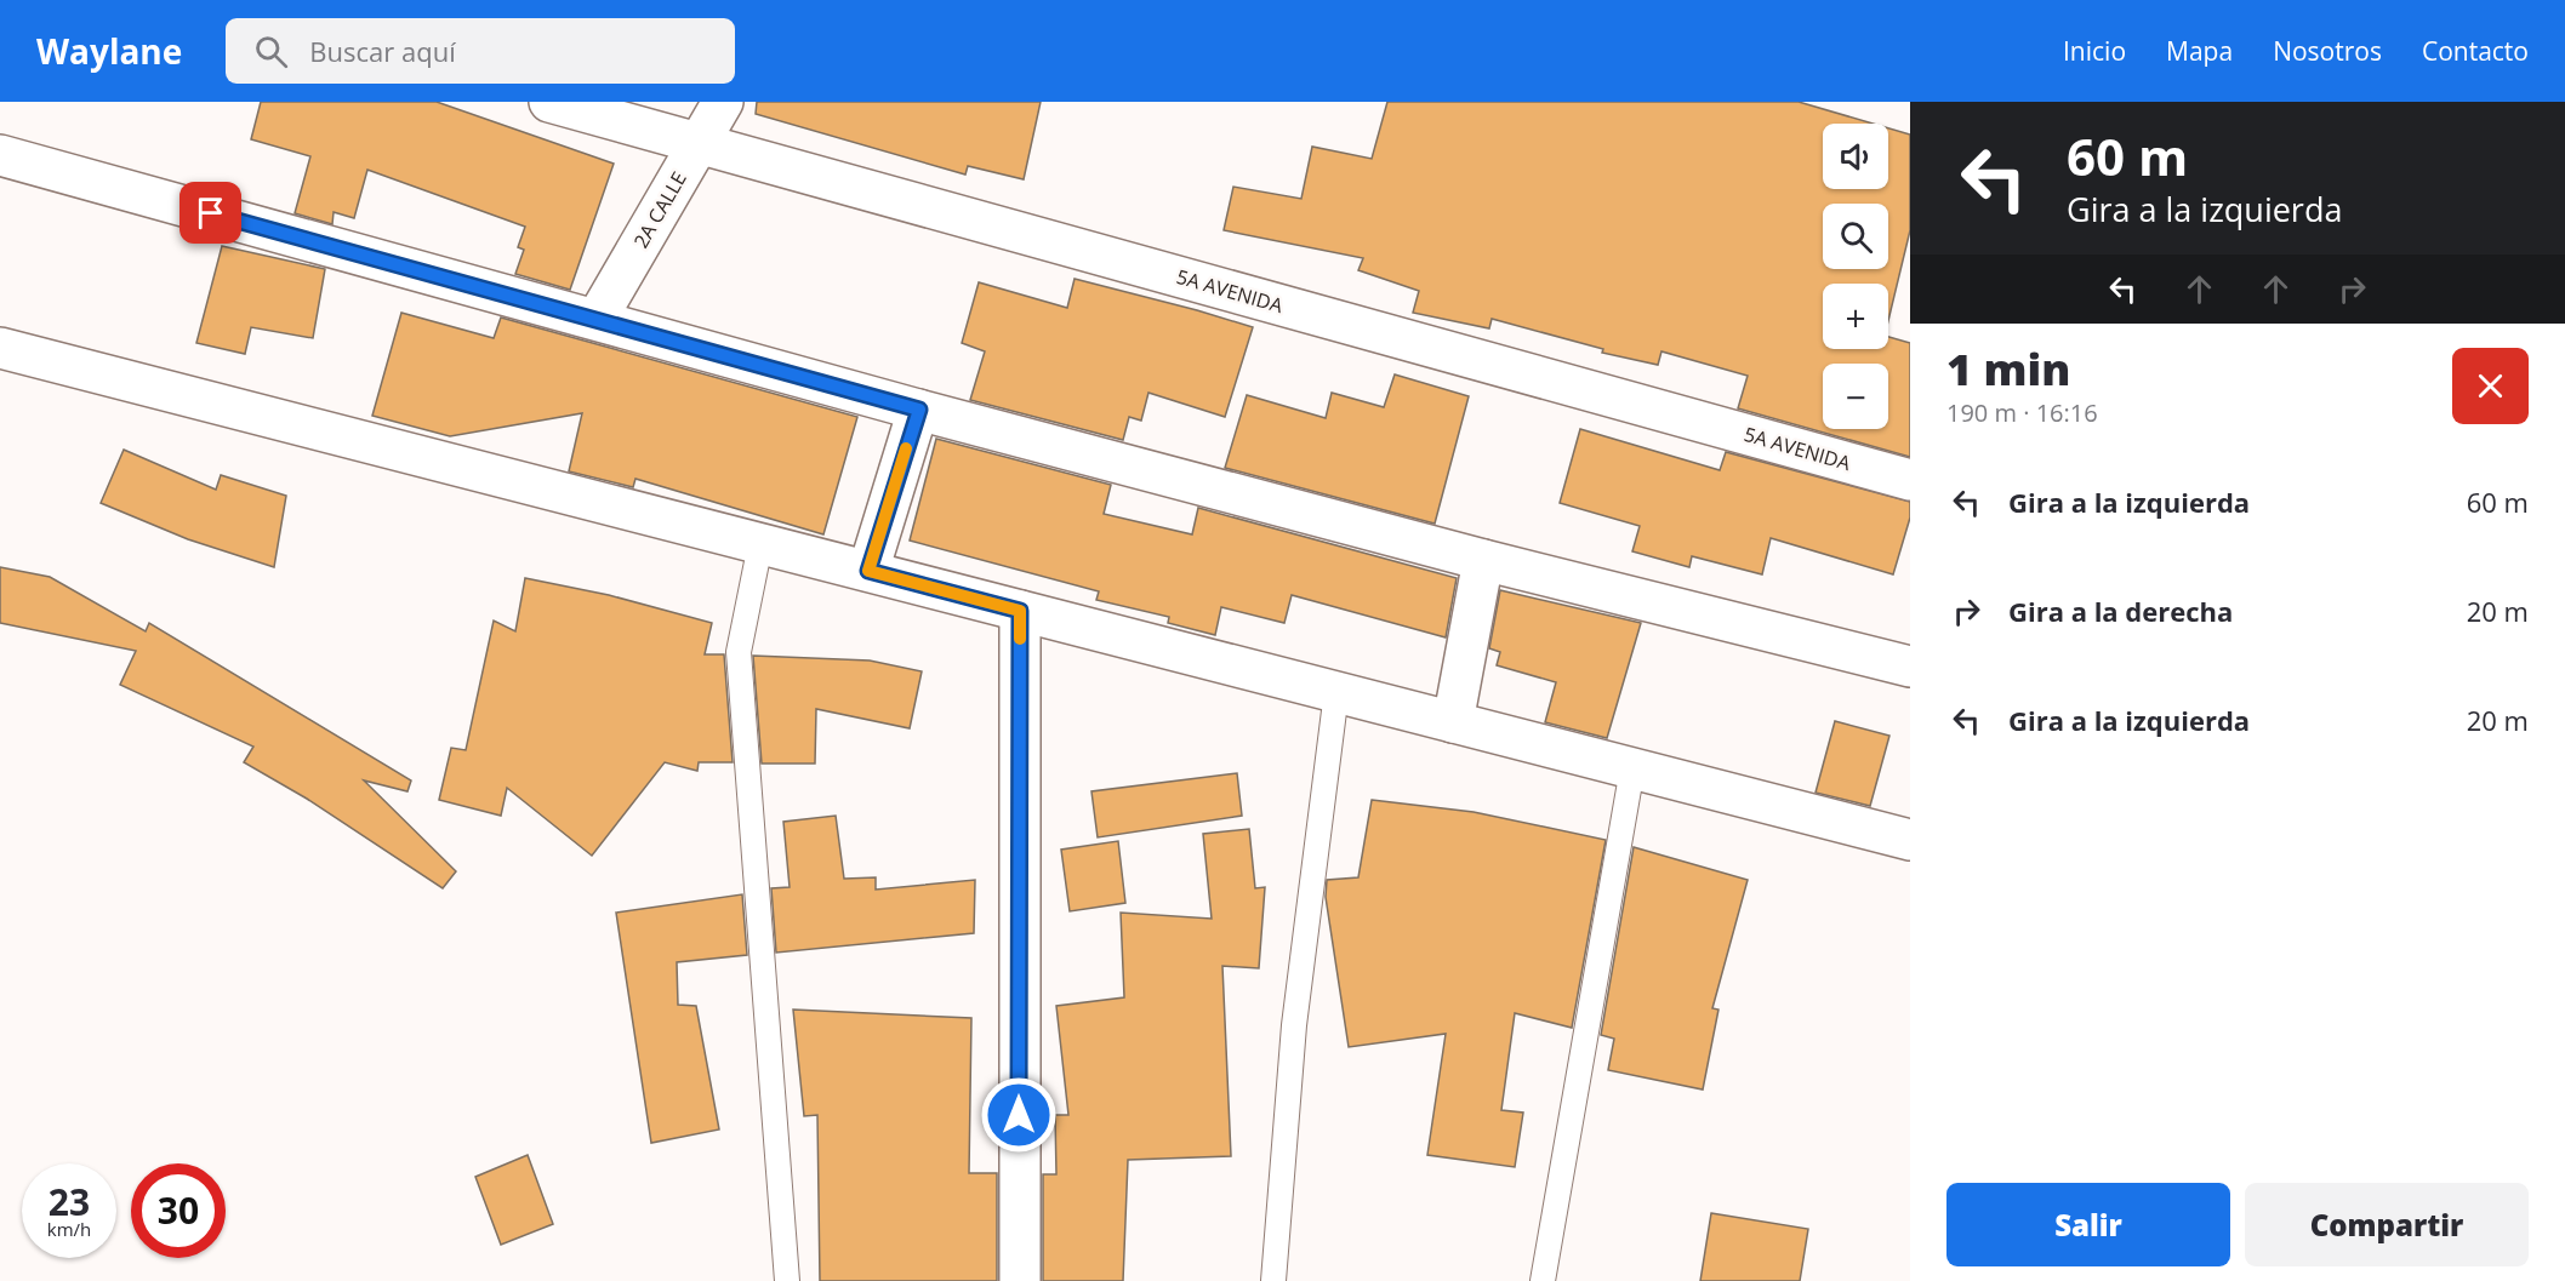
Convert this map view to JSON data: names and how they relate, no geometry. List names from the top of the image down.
{
  "streets": {
    "street": ["2A CALLE", "5A AVENIDA"]
  },
  "crossings": [
    ["2A CALLE", "5A AVENIDA"]
  ],
  "page": {
    "header": "Waylane",
    "search": "Buscar aquí",
    "nav": [
      "Inicio",
      "Mapa",
      "Nosotros",
      "Contacto"
    ],
    "turn": ["60 m", "Gira a la izquierda"],
    "map_buttons": ["+", "−"],
    "heading": ["1 min", "190 m · 16:16"],
    "list": [
      {
        "name": "Gira a la izquierda",
        "value": "60 m"
      },
      {
        "name": "Gira a la derecha",
        "value": "20 m"
      },
      {
        "name": "Gira a la izquierda",
        "value": "20 m"
      }
    ],
    "speed": "23 km/h",
    "limit": "30",
    "buttons": ["Salir", "Compartir"]
  }
}
